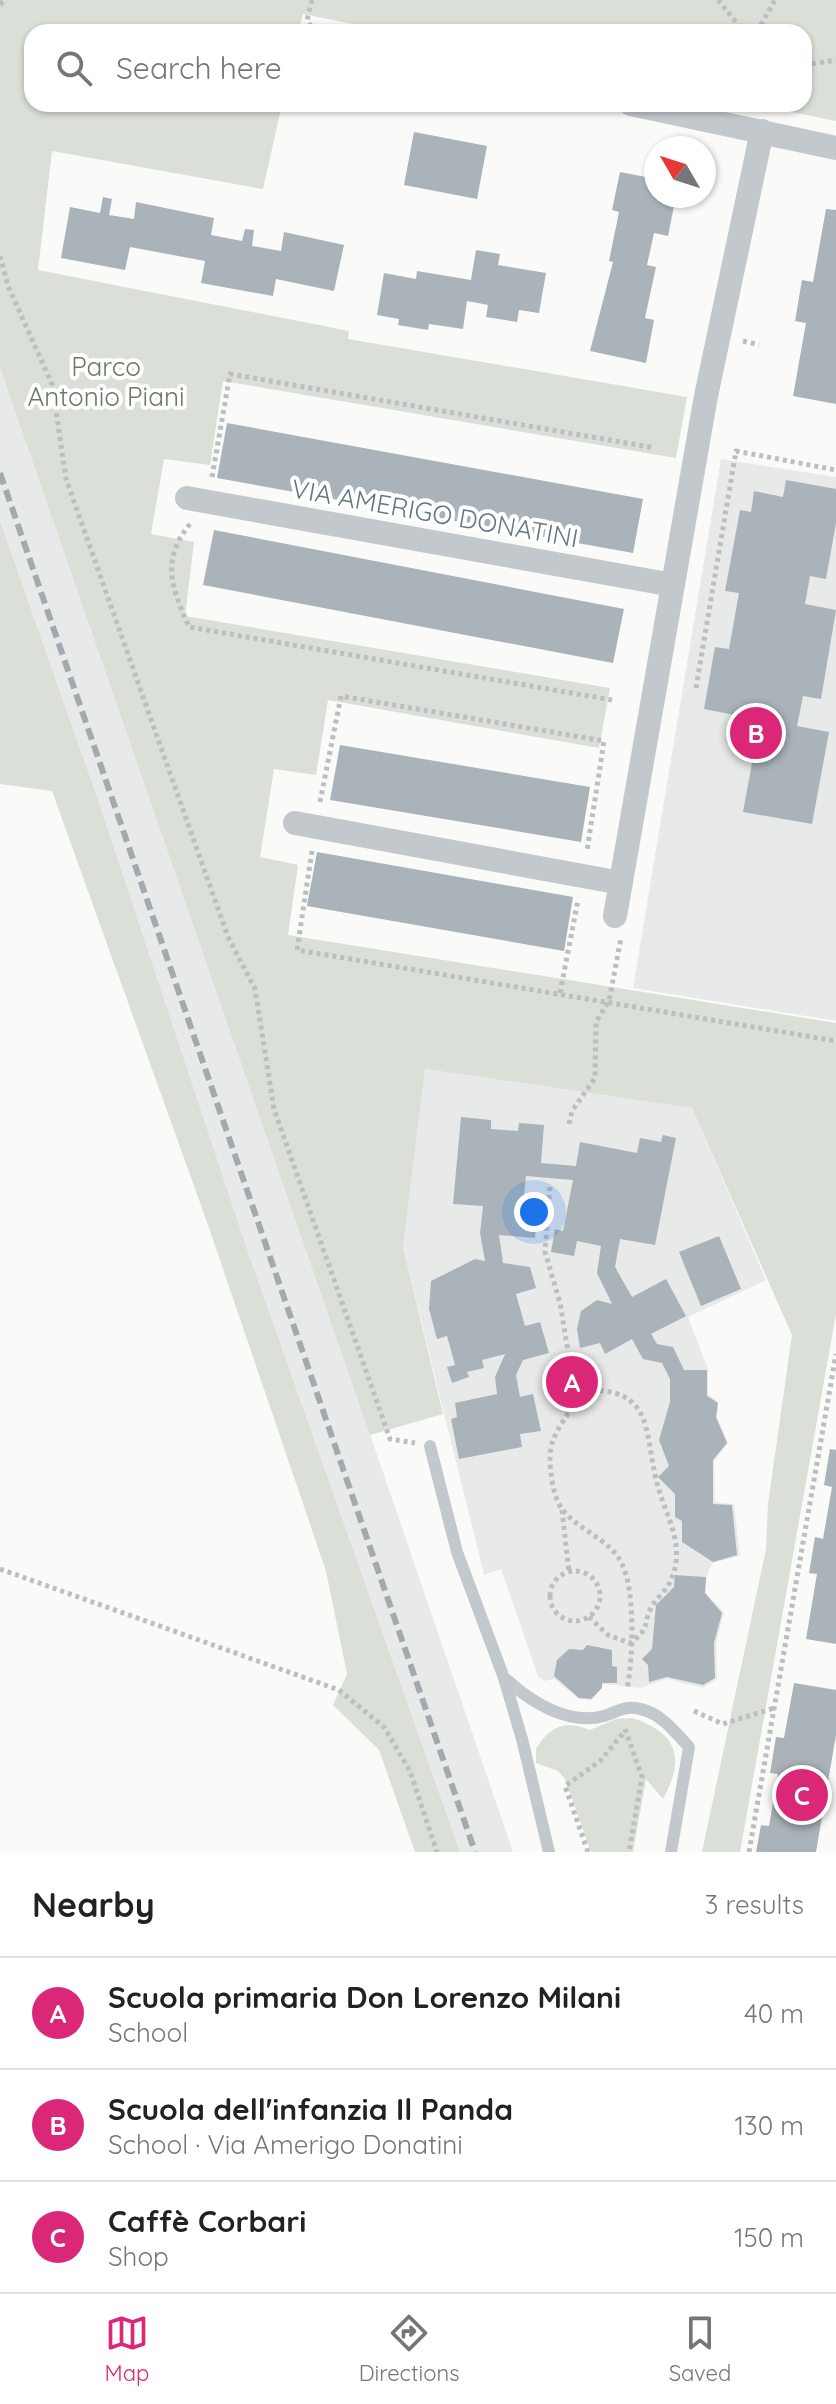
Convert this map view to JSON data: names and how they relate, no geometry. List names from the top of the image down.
{
  "streets": {
    "street": ["VIA AMERIGO DONATINI"]
  },
  "parks": ["Parco Antonio Piani"],
  "north": "top left",
  "page": {
    "search": "Search here",
    "pins": ["B", "A", "C"],
    "heading": ["Nearby", "3 results"],
    "list": [
      {
        "mark": "A",
        "name": "Scuola primaria Don Lorenzo Milani",
        "note": "School",
        "value": "40 m"
      },
      {
        "mark": "B",
        "name": "Scuola dell'infanzia Il Panda",
        "note": "School · Via Amerigo Donatini",
        "value": "130 m"
      },
      {
        "mark": "C",
        "name": "Caffè Corbari",
        "note": "Shop",
        "value": "150 m"
      }
    ],
    "nav": ["Map", "Directions", "Saved"]
  }
}
